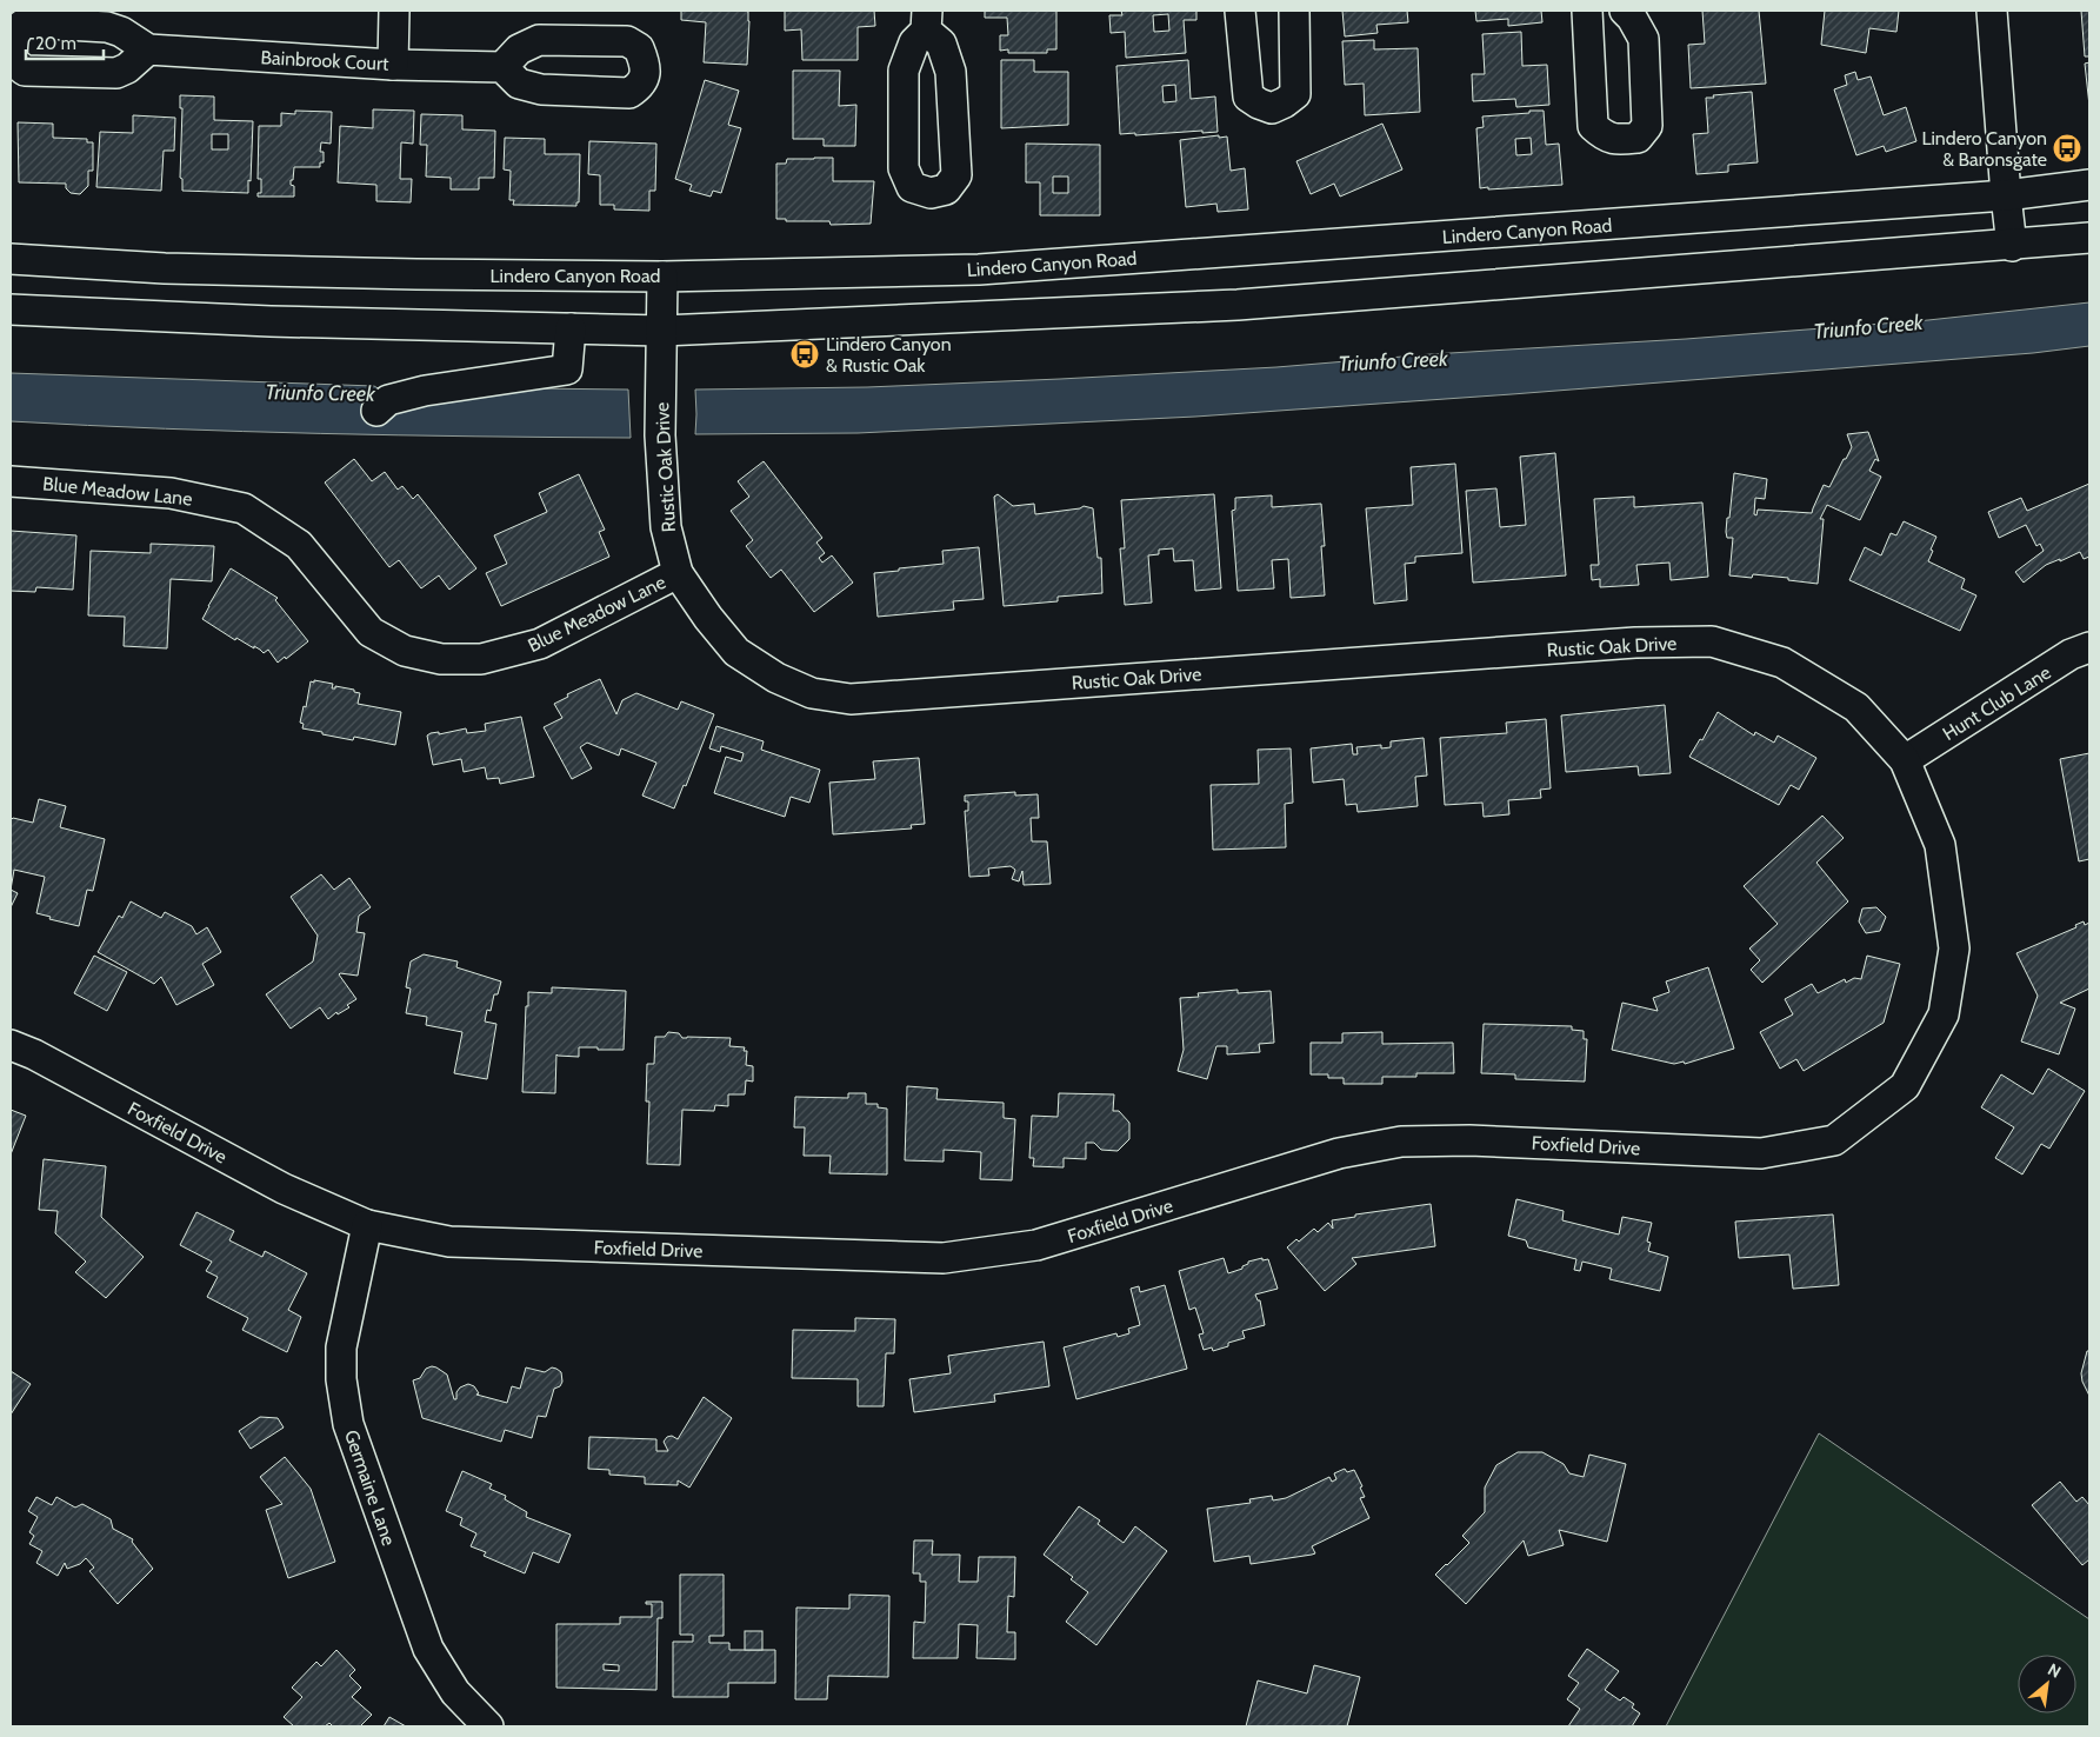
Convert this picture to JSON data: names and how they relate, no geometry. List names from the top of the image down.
{
  "streets": {
    "street": [
      "Bainbrook Court",
      "Lindero Canyon Road",
      "Rustic Oak Drive",
      "Blue Meadow Lane",
      "Hunt Club Lane",
      "Foxfield Drive",
      "Germaine Lane"
    ]
  },
  "crossings": [
    ["Lindero Canyon Road", "Rustic Oak Drive"],
    ["Rustic Oak Drive", "Blue Meadow Lane"],
    ["Rustic Oak Drive", "Hunt Club Lane"],
    ["Rustic Oak Drive", "Foxfield Drive"],
    ["Hunt Club Lane", "Foxfield Drive"],
    ["Foxfield Drive", "Germaine Lane"]
  ],
  "water": ["Triunfo Creek"],
  "places": {
    "bus stop": ["Lindero Canyon & Baronsgate", "Lindero Canyon & Rustic Oak"]
  },
  "scale_bar": "20 m",
  "north": "top right"
}
